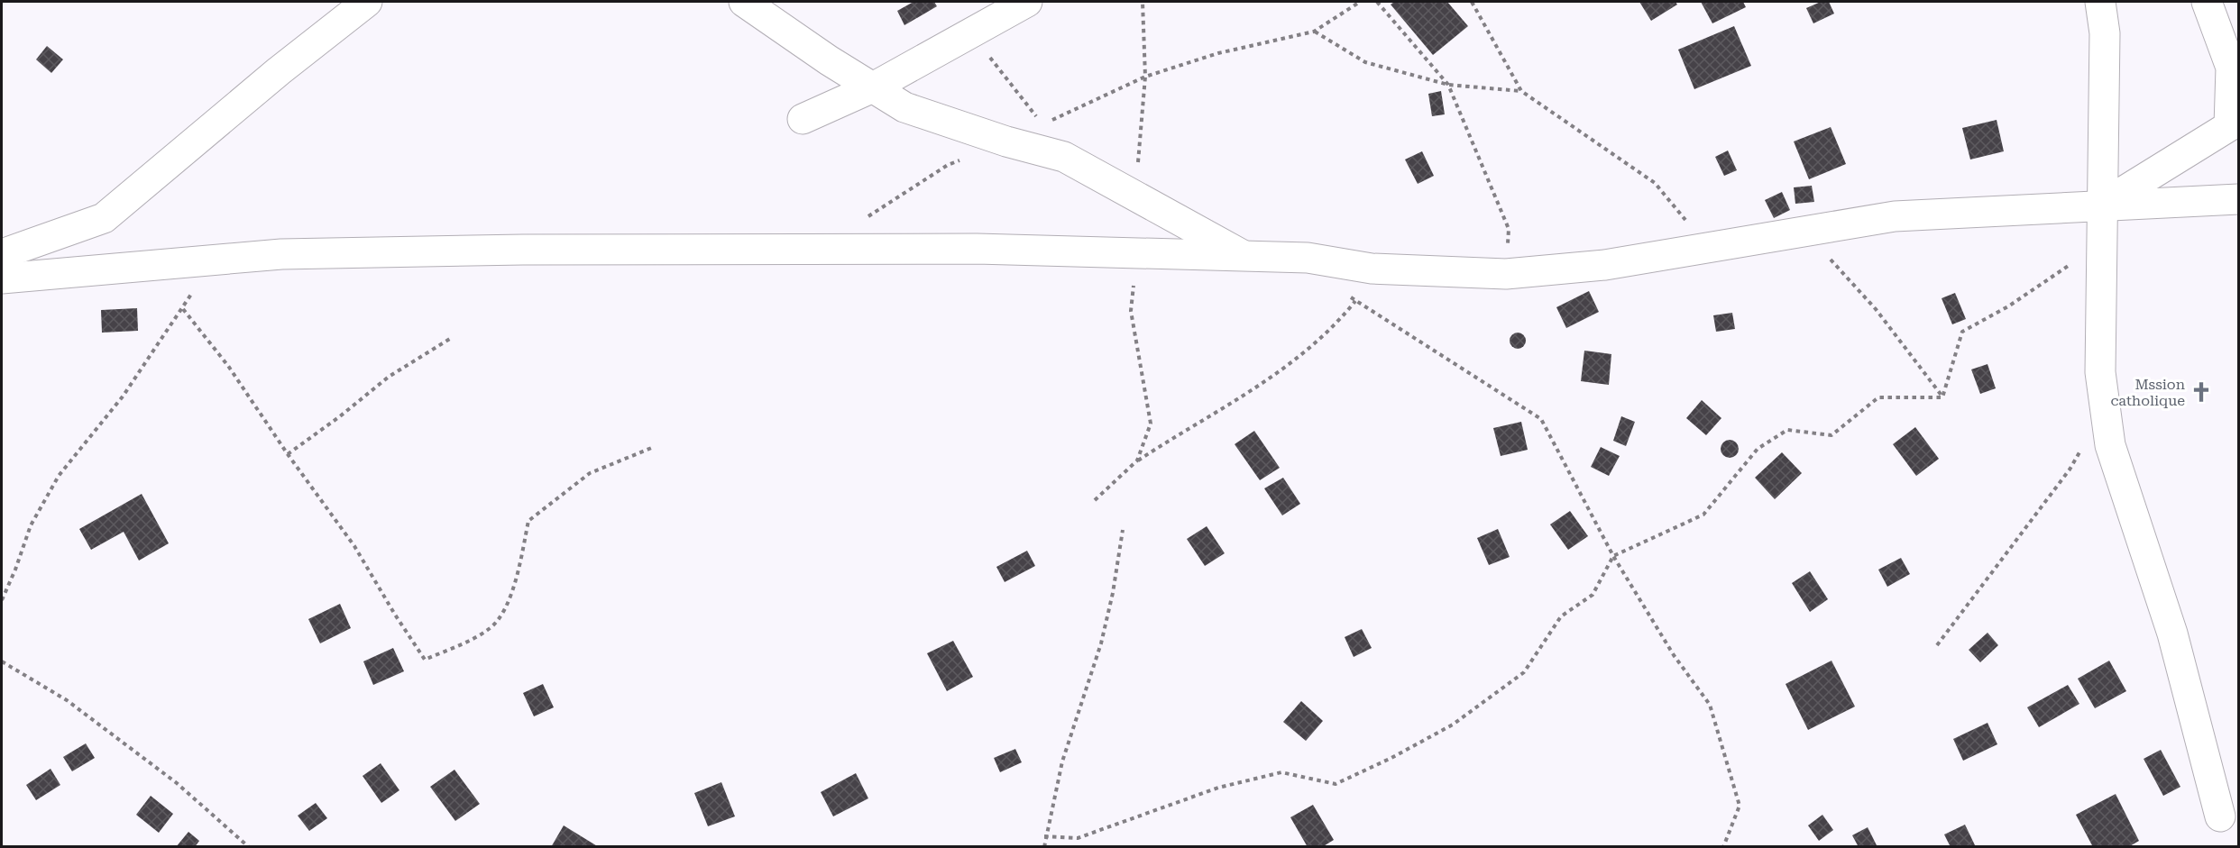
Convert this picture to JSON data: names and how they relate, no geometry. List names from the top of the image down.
{
  "places": {
    "church": ["Mssion catholique"]
  }
}
